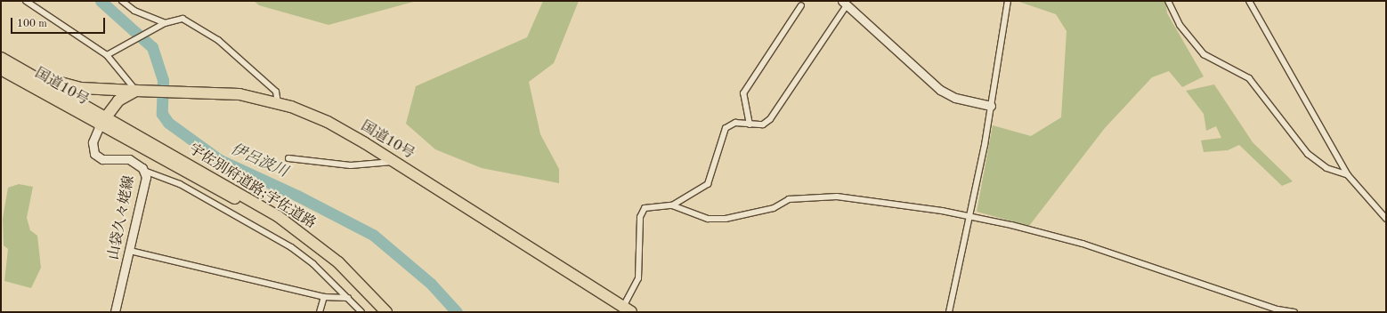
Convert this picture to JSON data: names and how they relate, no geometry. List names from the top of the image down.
{
  "streets": {
    "highway": ["国道10号", "宇佐別府道路;宇佐道路"],
    "main road": ["山袋久々姥線"]
  },
  "crossings": [
    ["国道10号", "宇佐別府道路;宇佐道路"],
    ["国道10号", "山袋久々姥線"],
    ["宇佐別府道路;宇佐道路", "山袋久々姥線"]
  ],
  "water": ["伊呂波川"],
  "scale_bar": "100 m"
}
